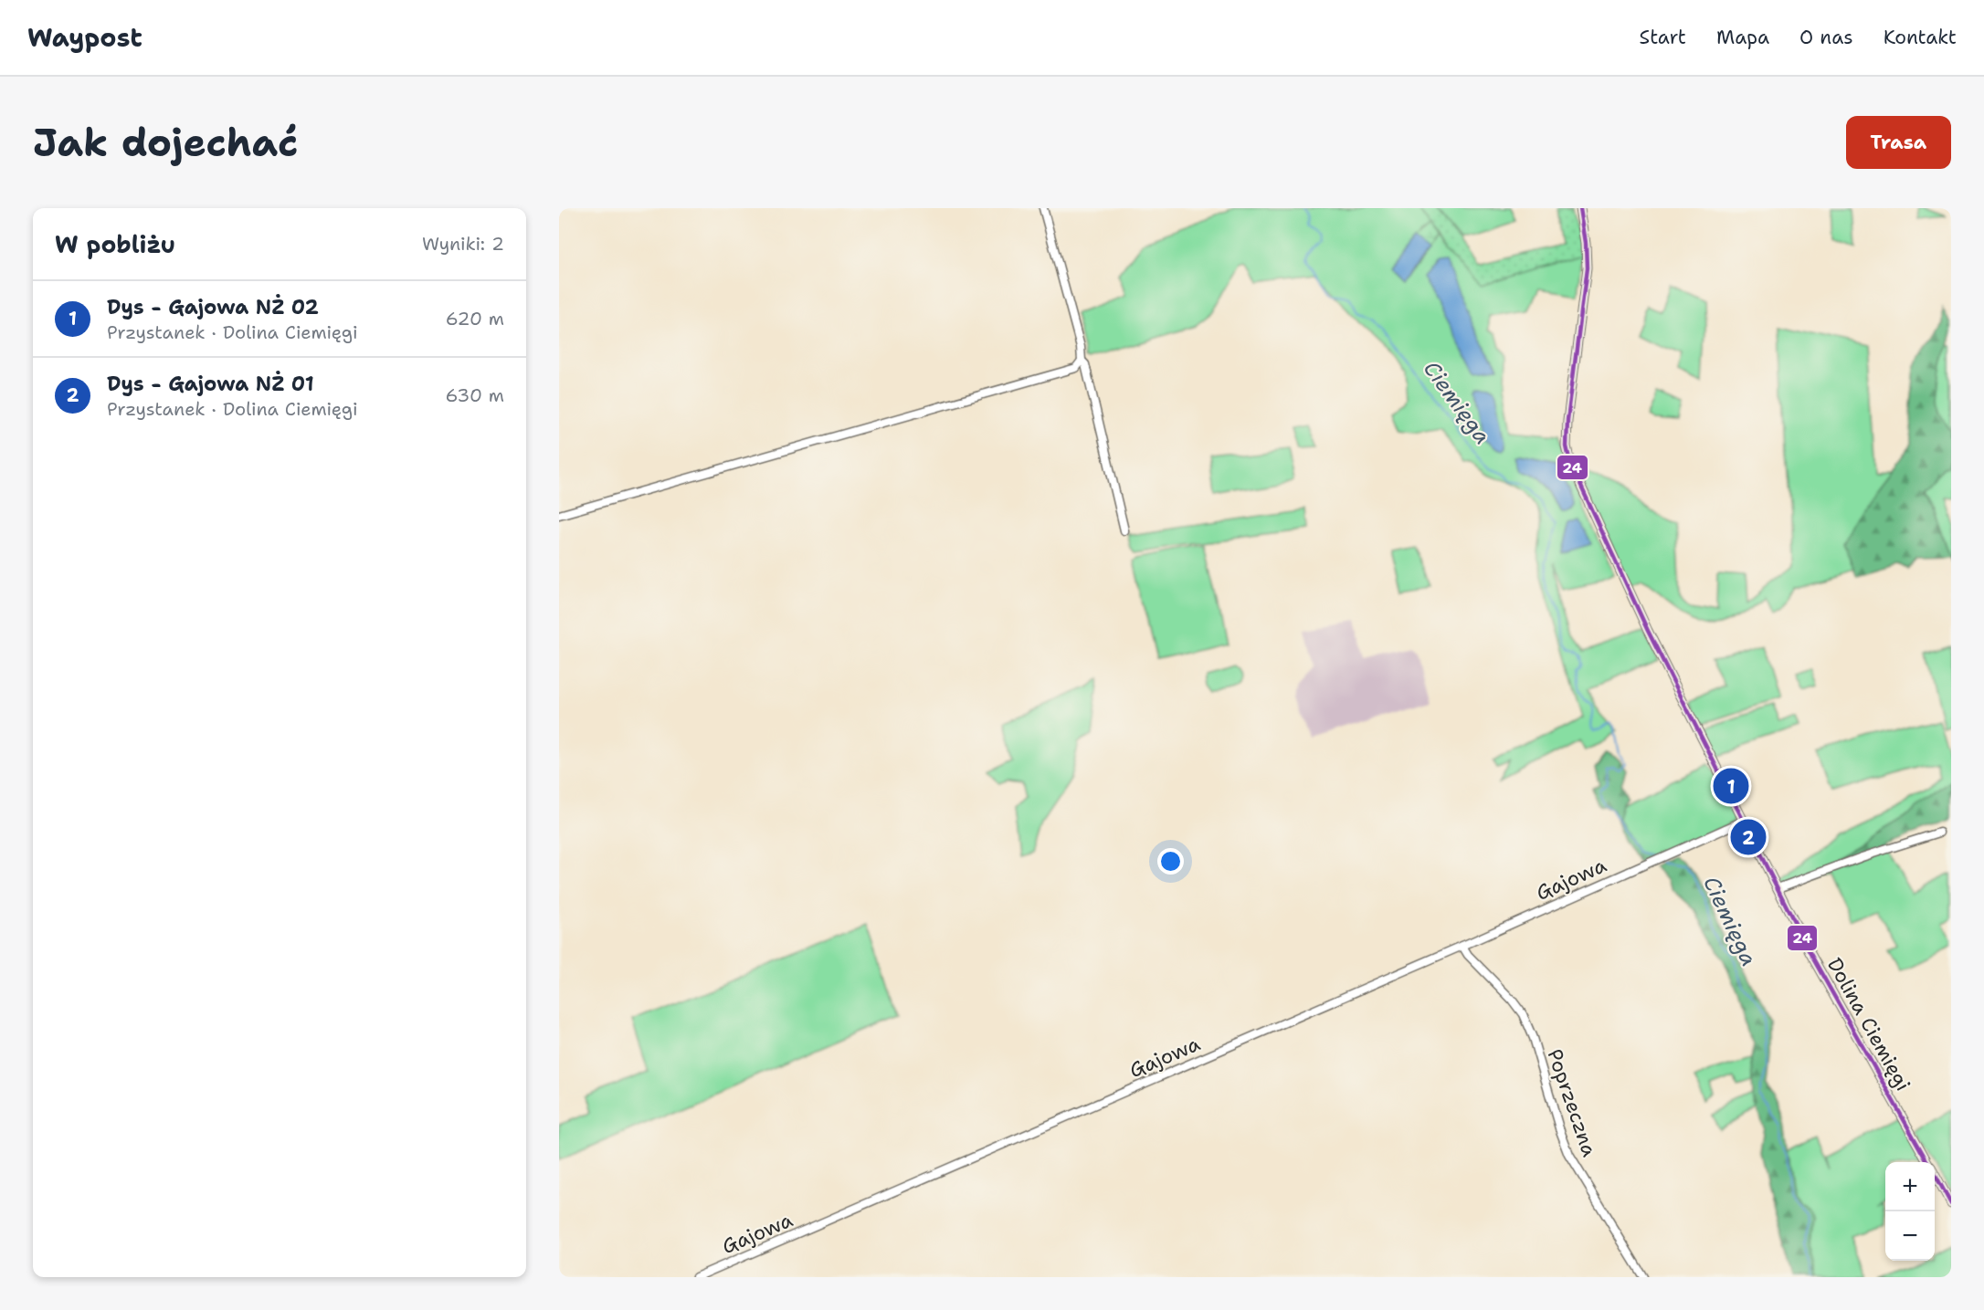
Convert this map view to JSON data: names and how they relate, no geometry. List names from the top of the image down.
{
  "streets": {
    "street": ["Gajowa", "Dolina Ciemięgi", "Poprzeczna"]
  },
  "crossings": [
    ["Gajowa", "Dolina Ciemięgi"],
    ["Gajowa", "Poprzeczna"]
  ],
  "water": ["Ciemięga"],
  "lines": ["transit line 24"],
  "page": {
    "header": "Waypost",
    "nav": [
      "Start",
      "Mapa",
      "O nas",
      "Kontakt"
    ],
    "buttons": "Trasa",
    "title": "Jak dojechać",
    "heading": ["W pobliżu", "Wyniki: 2"],
    "list": [
      {
        "mark": "1",
        "name": "Dys - Gajowa NŻ 02",
        "note": "Przystanek · Dolina Ciemięgi",
        "value": "620 m"
      },
      {
        "mark": "2",
        "name": "Dys - Gajowa NŻ 01",
        "note": "Przystanek · Dolina Ciemięgi",
        "value": "630 m"
      }
    ],
    "pins": ["1", "2"],
    "map_buttons": ["+", "−"]
  }
}
